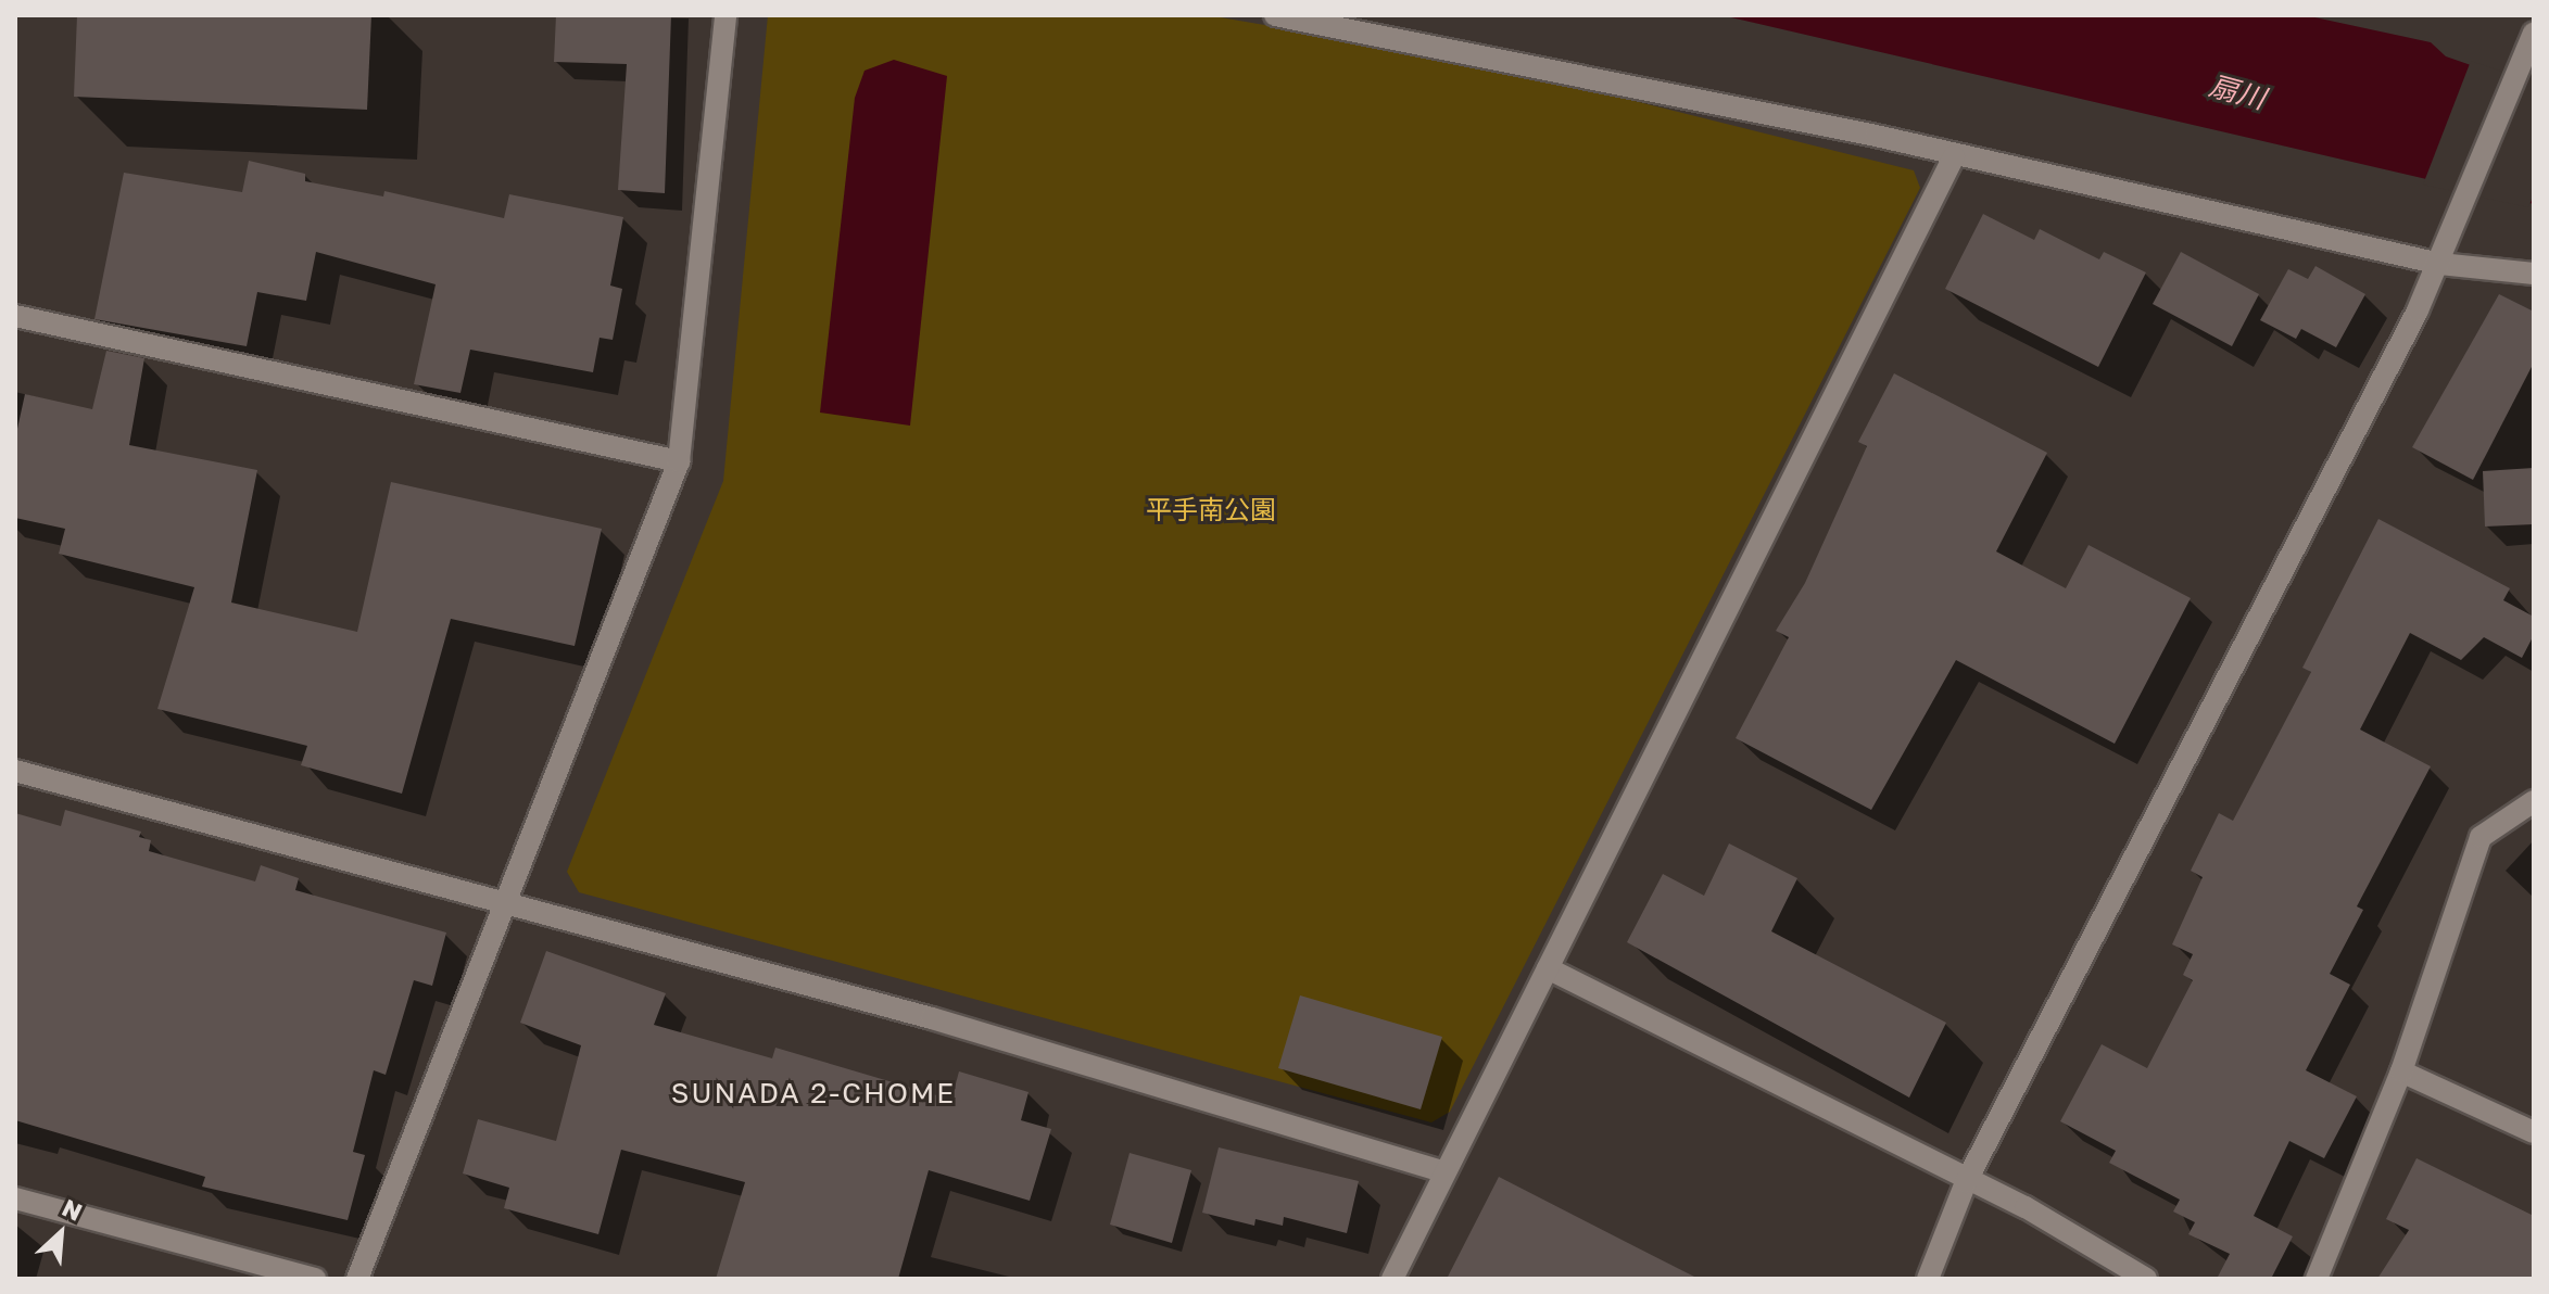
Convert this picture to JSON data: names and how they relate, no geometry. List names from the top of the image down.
{
  "districts": ["SUNADA 2-CHOME"],
  "water": ["扇川"],
  "parks": ["平手南公園"],
  "north": "top right"
}
